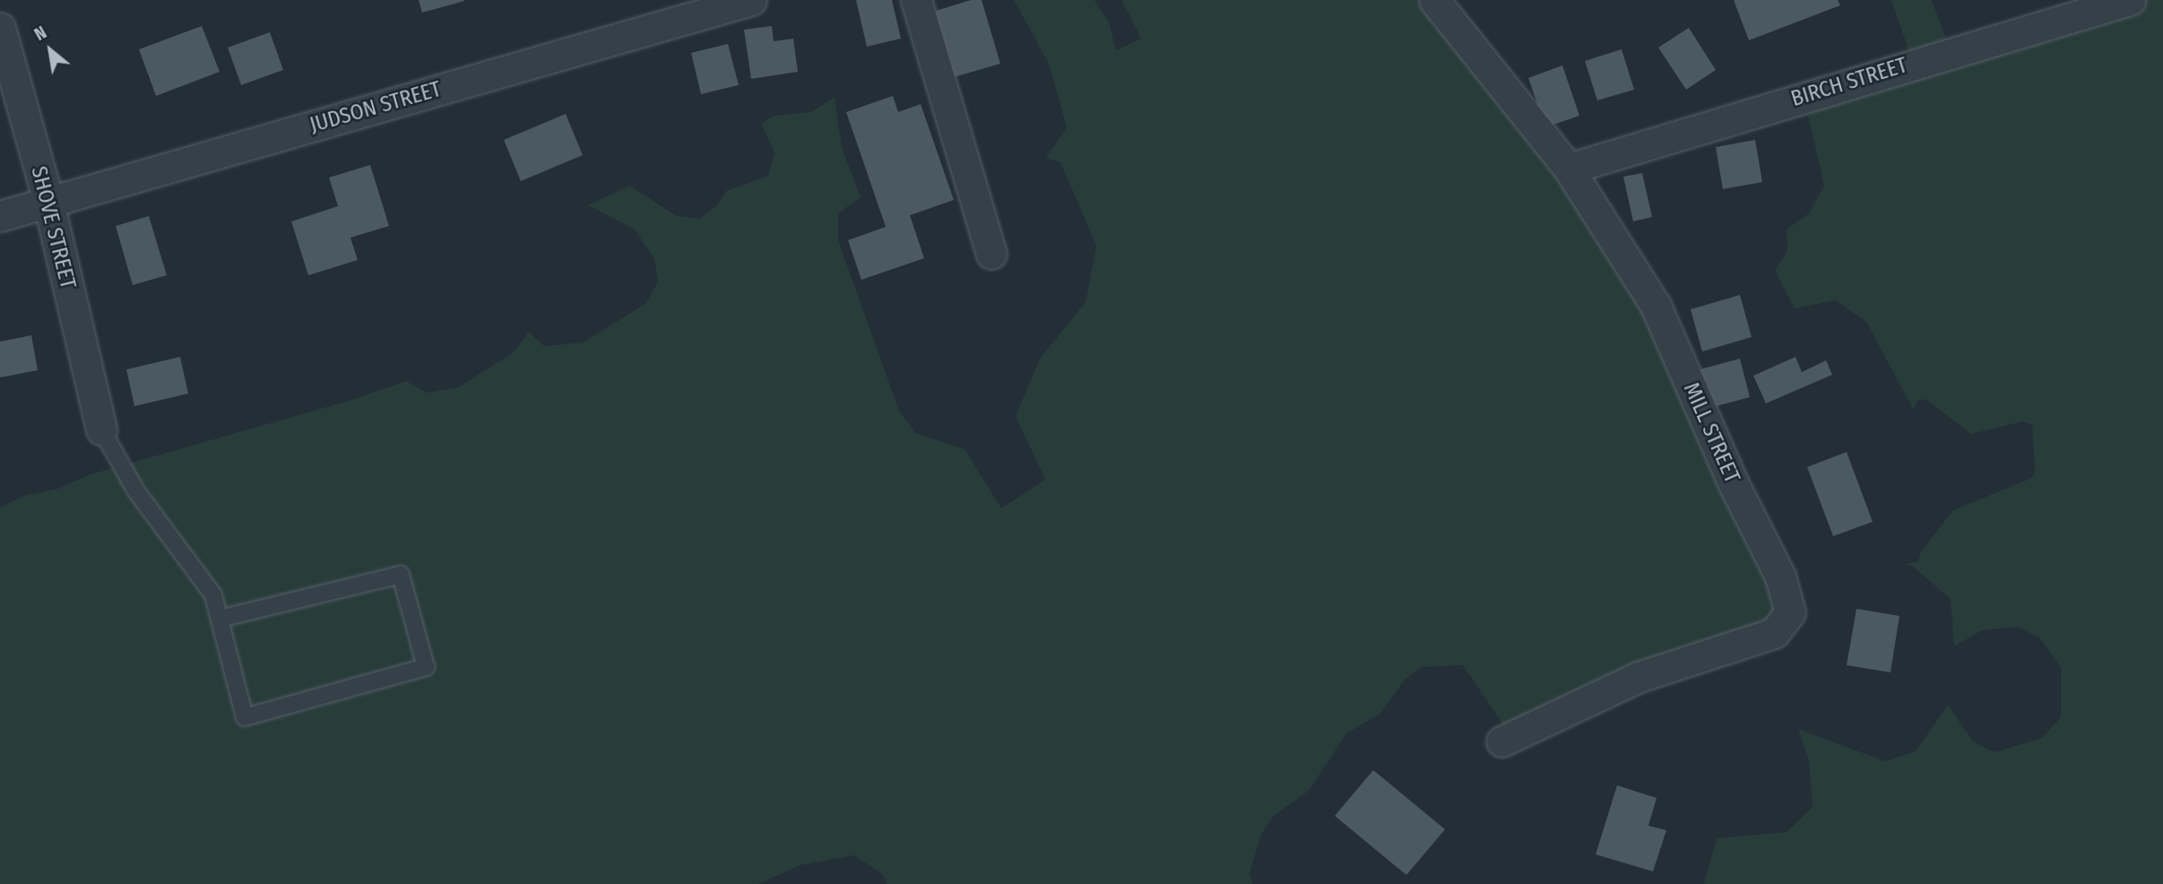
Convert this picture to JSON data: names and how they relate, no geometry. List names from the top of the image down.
{
  "streets": {
    "street": [
      "BIRCH STREET",
      "JUDSON STREET",
      "SHOVE STREET",
      "MILL STREET"
    ]
  },
  "crossings": [
    ["BIRCH STREET", "MILL STREET"],
    ["JUDSON STREET", "SHOVE STREET"]
  ],
  "north": "top left"
}
